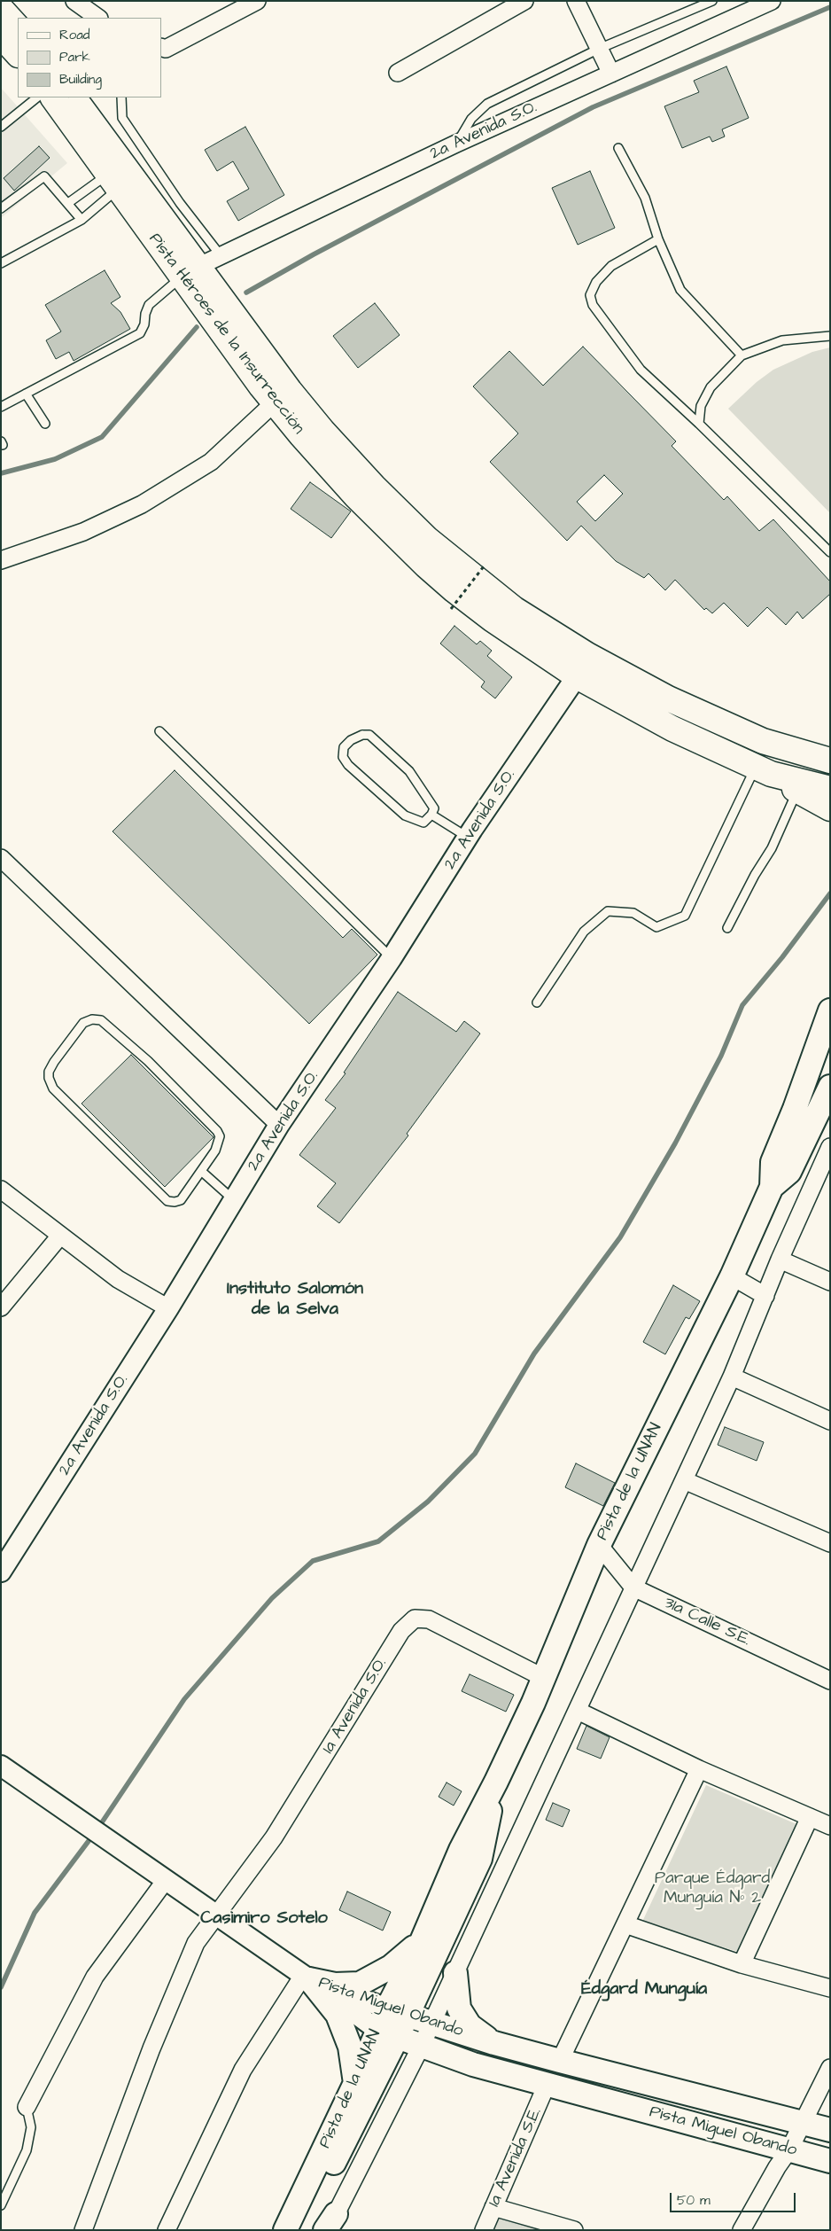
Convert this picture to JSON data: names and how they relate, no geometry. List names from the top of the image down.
{
  "streets": {
    "main road": ["Pista Héroes de la Insurrección", "Pista de la UNAN", "Pista Miguel Obando"],
    "street": [
      "2a Avenida S.O.",
      "31a Calle S.E.",
      "1a Avenida S.O.",
      "1a Avenida S.E."
    ]
  },
  "crossings": [
    ["2a Avenida S.O.", "Pista Héroes de la Insurrección"],
    ["Pista de la UNAN", "31a Calle S.E."],
    ["Pista de la UNAN", "1a Avenida S.O."],
    ["Pista de la UNAN", "Pista Miguel Obando"],
    ["Pista Miguel Obando", "1a Avenida S.E."]
  ],
  "districts": ["Instituto Salomón de la Selva", "Casimiro Sotelo", "Édgard Munguía"],
  "parks": ["Parque Édgard Munguía Nº 2"],
  "legend": ["Road", "Park", "Building"],
  "scale_bar": "50 m"
}
